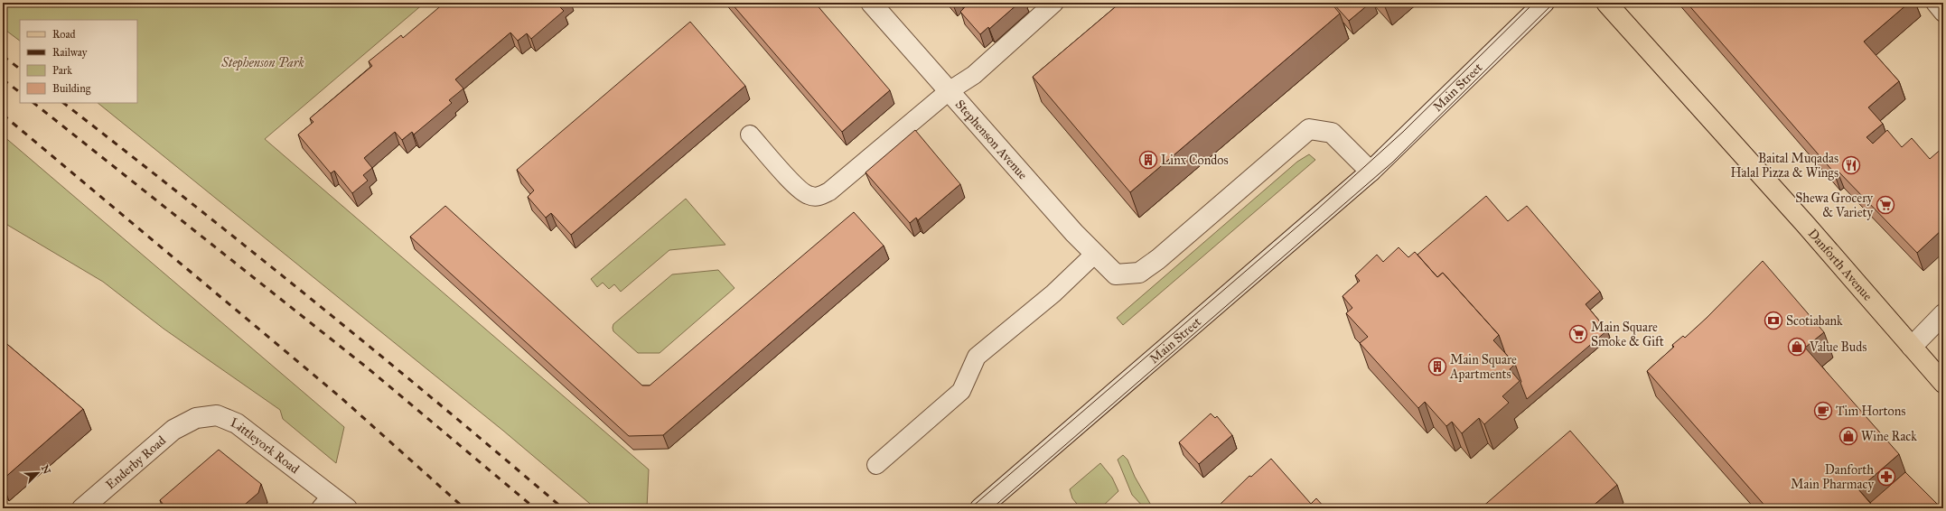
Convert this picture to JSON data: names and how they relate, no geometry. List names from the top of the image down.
{
  "streets": {
    "main road": ["Danforth Avenue"],
    "street": [
      "Main Street",
      "Stephenson Avenue",
      "Littleyork Road",
      "Enderby Road"
    ]
  },
  "crossings": [
    ["Main Street", "Stephenson Avenue"],
    ["Littleyork Road", "Enderby Road"]
  ],
  "parks": ["Stephenson Park"],
  "places": {
    "building": ["Linx Condos", "Main Square Apartments"],
    "restaurant": ["Baital Muqadas Halal Pizza & Wings"],
    "supermarket": ["Shewa Grocery & Variety", "Main Square Smoke & Gift"],
    "bank": ["Scotiabank"],
    "shop": ["Value Buds", "Wine Rack"],
    "cafe": ["Tim Hortons"],
    "pharmacy": ["Danforth Main Pharmacy"]
  },
  "legend": [
    "Road",
    "Railway",
    "Park",
    "Building"
  ],
  "north": "top right"
}
